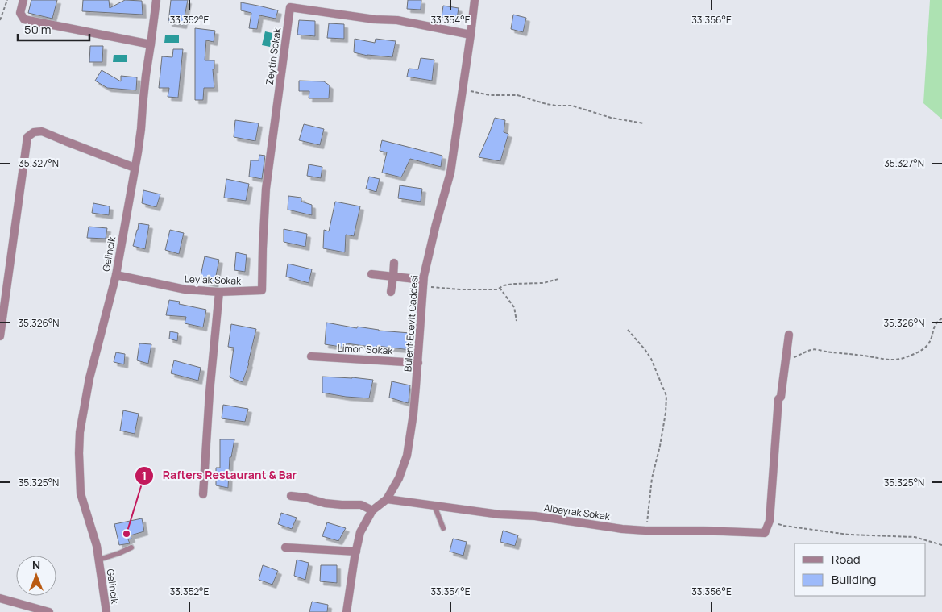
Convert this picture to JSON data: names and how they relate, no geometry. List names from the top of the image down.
{
  "streets": {
    "street": [
      "Zeytin Sokak",
      "Gelincik",
      "Leylak Sokak",
      "Bülent Ecevit Caddesi",
      "Limon Sokak",
      "Albayrak Sokak"
    ]
  },
  "crossings": [
    ["Zeytin Sokak", "Leylak Sokak"],
    ["Zeytin Sokak", "Bülent Ecevit Caddesi"],
    ["Gelincik", "Leylak Sokak"],
    ["Bülent Ecevit Caddesi", "Limon Sokak"],
    ["Bülent Ecevit Caddesi", "Albayrak Sokak"]
  ],
  "places": ["Rafters Restaurant & Bar"],
  "legend": ["Road", "Building"],
  "scale_bar": "50 m",
  "north": "top",
  "coordinates": [
    "33.352°E",
    "33.354°E",
    "33.356°E",
    "35.327°N",
    "35.326°N",
    "35.325°N"
  ]
}
